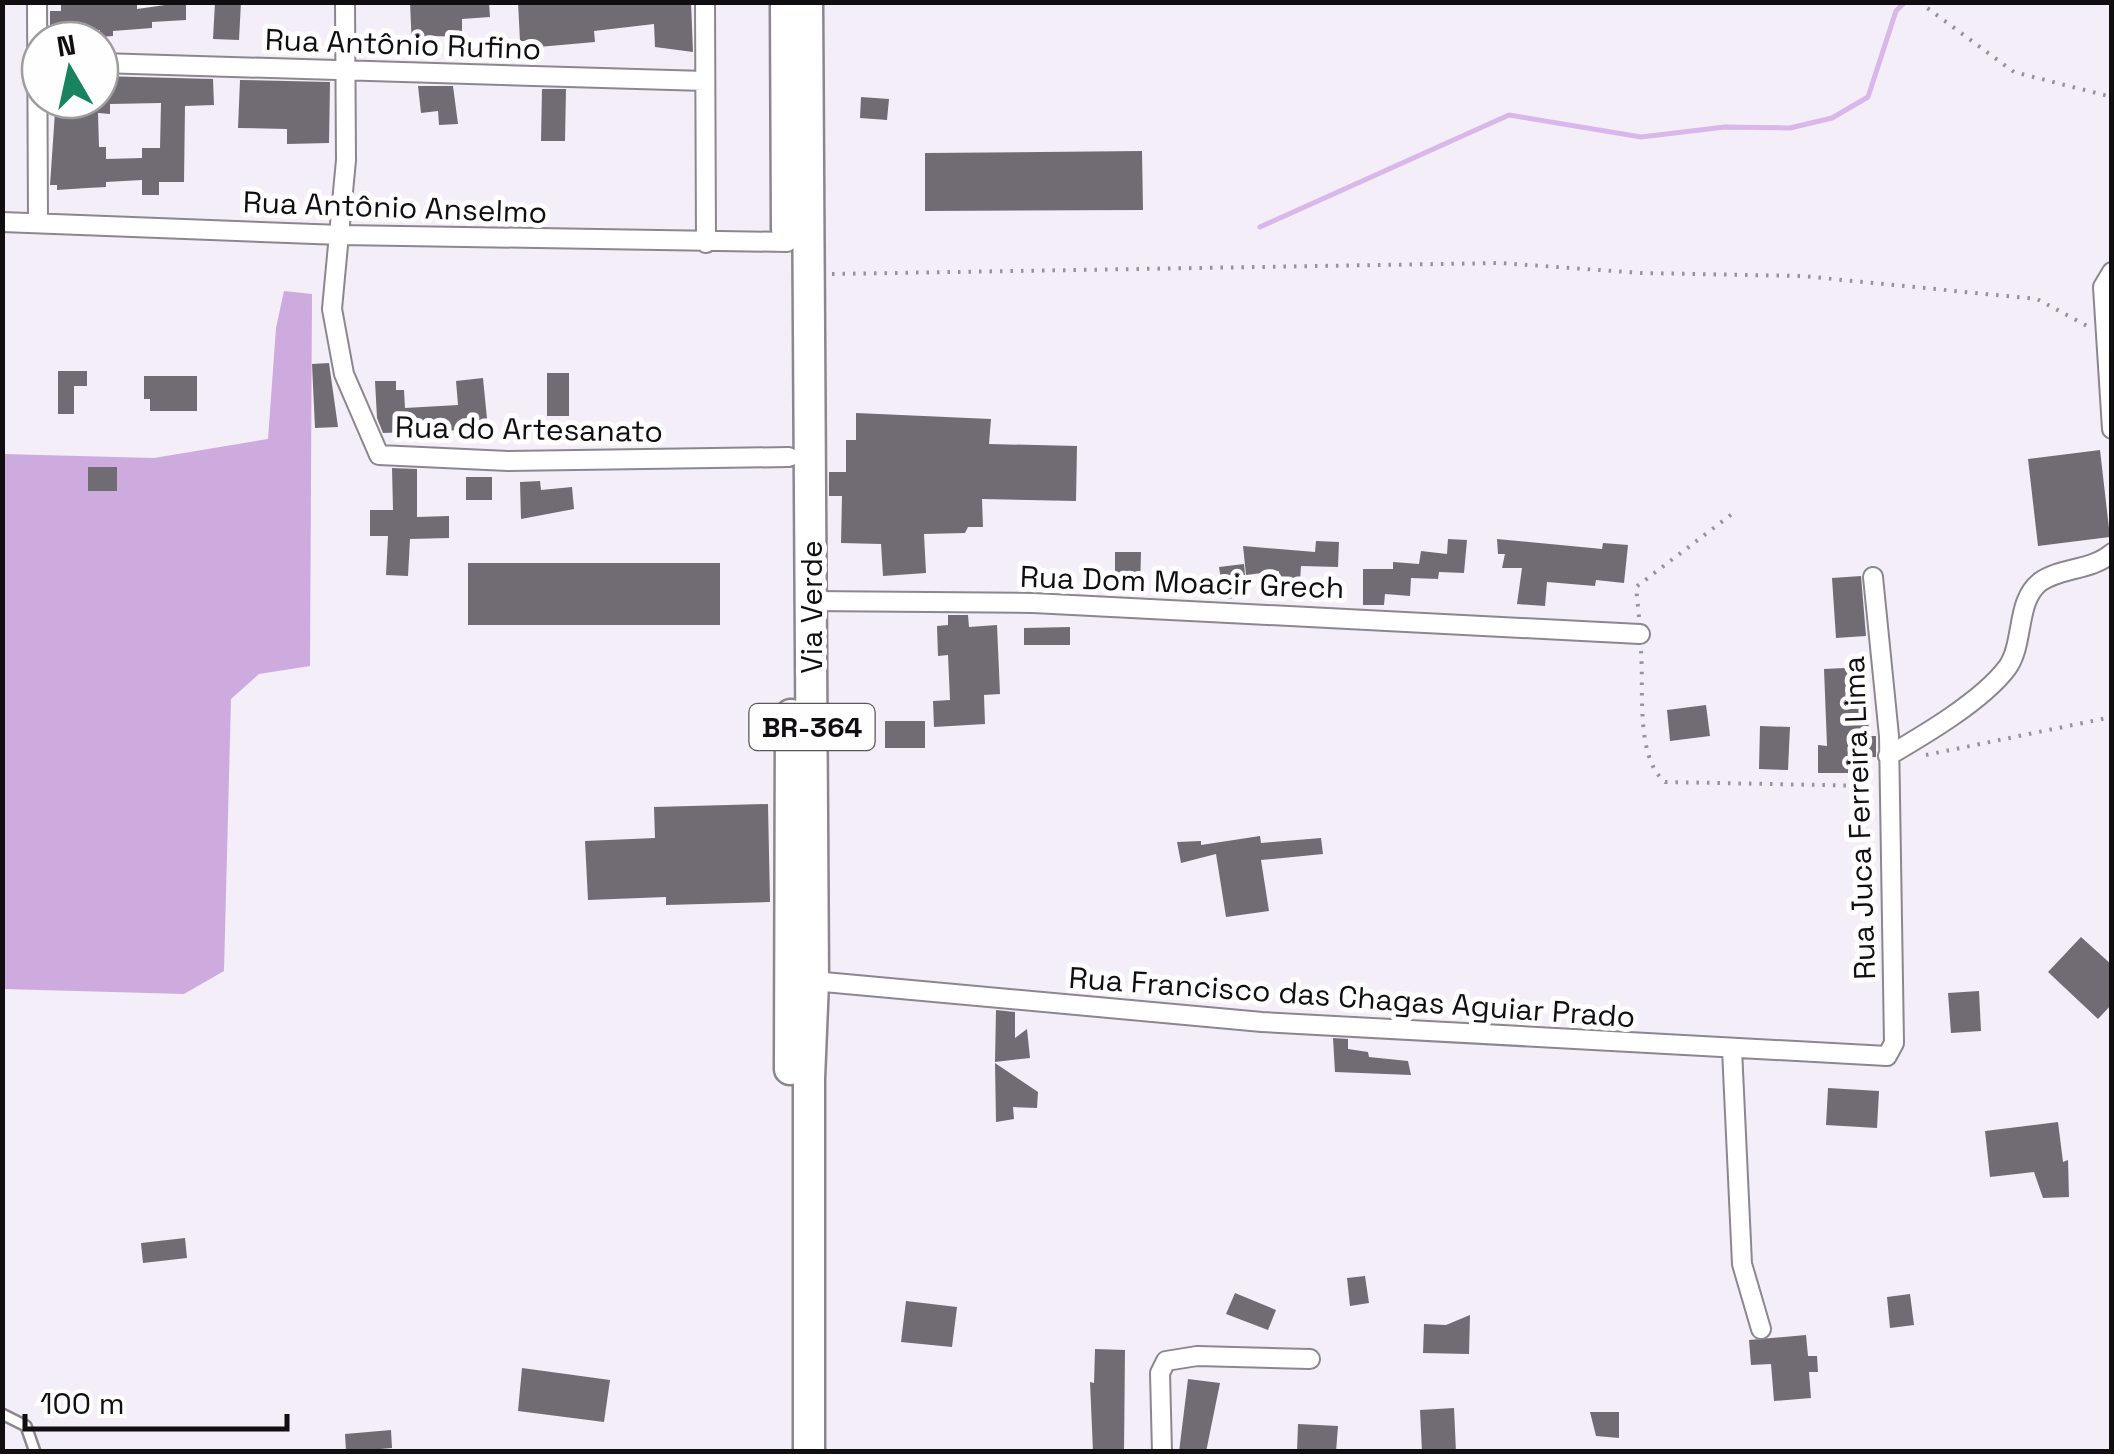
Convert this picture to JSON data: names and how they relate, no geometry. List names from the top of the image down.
{
  "streets": {
    "main road": ["Via Verde", "BR-364"],
    "street": [
      "Rua Antônio Rufino",
      "Rua Antônio Anselmo",
      "Rua do Artesanato",
      "Rua Dom Moacir Grech",
      "Rua Juca Ferreira Lima",
      "Rua Francisco das Chagas Aguiar Prado"
    ]
  },
  "crossings": [
    ["Rua Antônio Anselmo", "Rua do Artesanato"],
    ["Rua Antônio Anselmo", "Via Verde"],
    ["Rua do Artesanato", "Via Verde"],
    ["Rua Dom Moacir Grech", "Via Verde"],
    ["Via Verde", "Rua Francisco das Chagas Aguiar Prado"],
    ["Rua Juca Ferreira Lima", "Rua Francisco das Chagas Aguiar Prado"]
  ],
  "scale_bar": "100 m",
  "north": "top"
}
